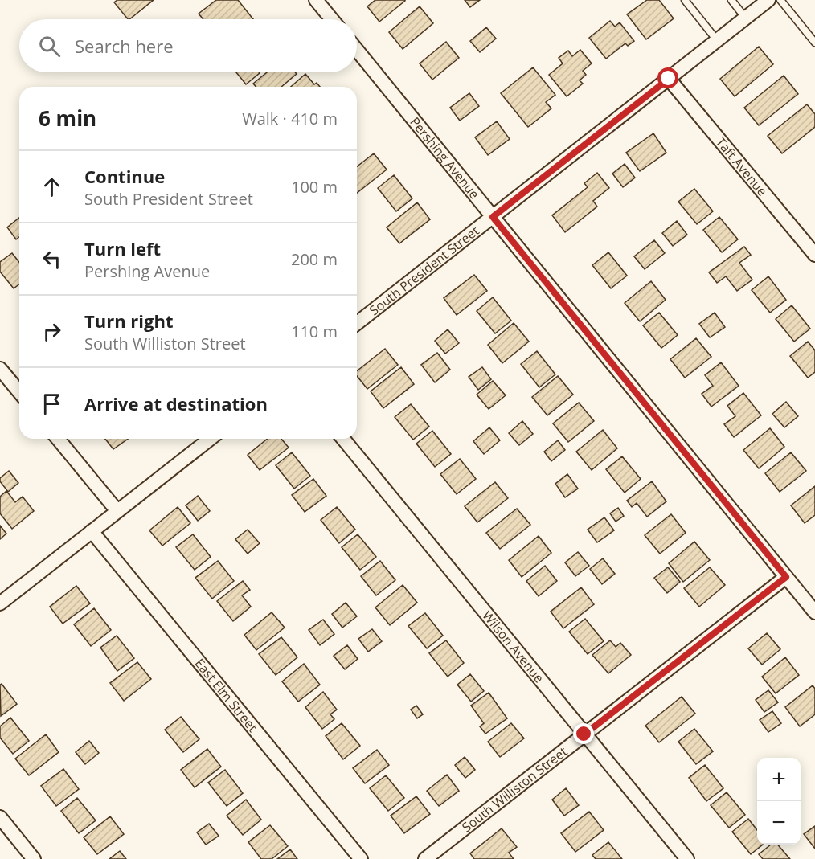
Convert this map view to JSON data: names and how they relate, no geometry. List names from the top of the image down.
{
  "streets": {
    "street": [
      "Pershing Avenue",
      "Taft Avenue",
      "South President Street",
      "Wilson Avenue",
      "East Elm Street",
      "South Williston Street"
    ]
  },
  "crossings": [
    ["Pershing Avenue", "South President Street"],
    ["Pershing Avenue", "South Williston Street"],
    ["Taft Avenue", "South President Street"],
    ["Wilson Avenue", "South Williston Street"]
  ],
  "page": {
    "search": "Search here",
    "heading": ["6 min", "Walk · 410 m"],
    "list": [
      ["Continue", "South President Street", "100 m"],
      ["Turn left", "Pershing Avenue", "200 m"],
      ["Turn right", "South Williston Street", "110 m"],
      "Arrive at destination"
    ],
    "map_buttons": ["+", "−"]
  }
}
